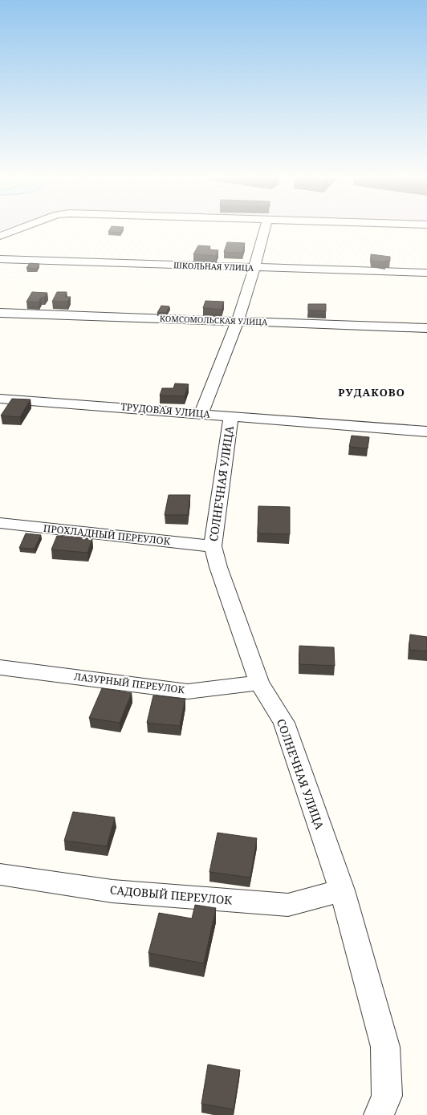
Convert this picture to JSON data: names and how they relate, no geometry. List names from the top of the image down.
{
  "streets": {
    "street": [
      "ШКОЛЬНАЯ УЛИЦА",
      "КОМСОМОЛЬСКАЯ УЛИЦА",
      "ТРУДОВАЯ УЛИЦА",
      "СОЛНЕЧНАЯ УЛИЦА",
      "ПРОХЛАДНЫЙ ПЕРЕУЛОК",
      "ЛАЗУРНЫЙ ПЕРЕУЛОК",
      "САДОВЫЙ ПЕРЕУЛОК"
    ]
  },
  "crossings": [
    ["ТРУДОВАЯ УЛИЦА", "СОЛНЕЧНАЯ УЛИЦА"],
    ["СОЛНЕЧНАЯ УЛИЦА", "ПРОХЛАДНЫЙ ПЕРЕУЛОК"],
    ["СОЛНЕЧНАЯ УЛИЦА", "ЛАЗУРНЫЙ ПЕРЕУЛОК"],
    ["СОЛНЕЧНАЯ УЛИЦА", "САДОВЫЙ ПЕРЕУЛОК"]
  ],
  "districts": ["РУДАКОВО"]
}
